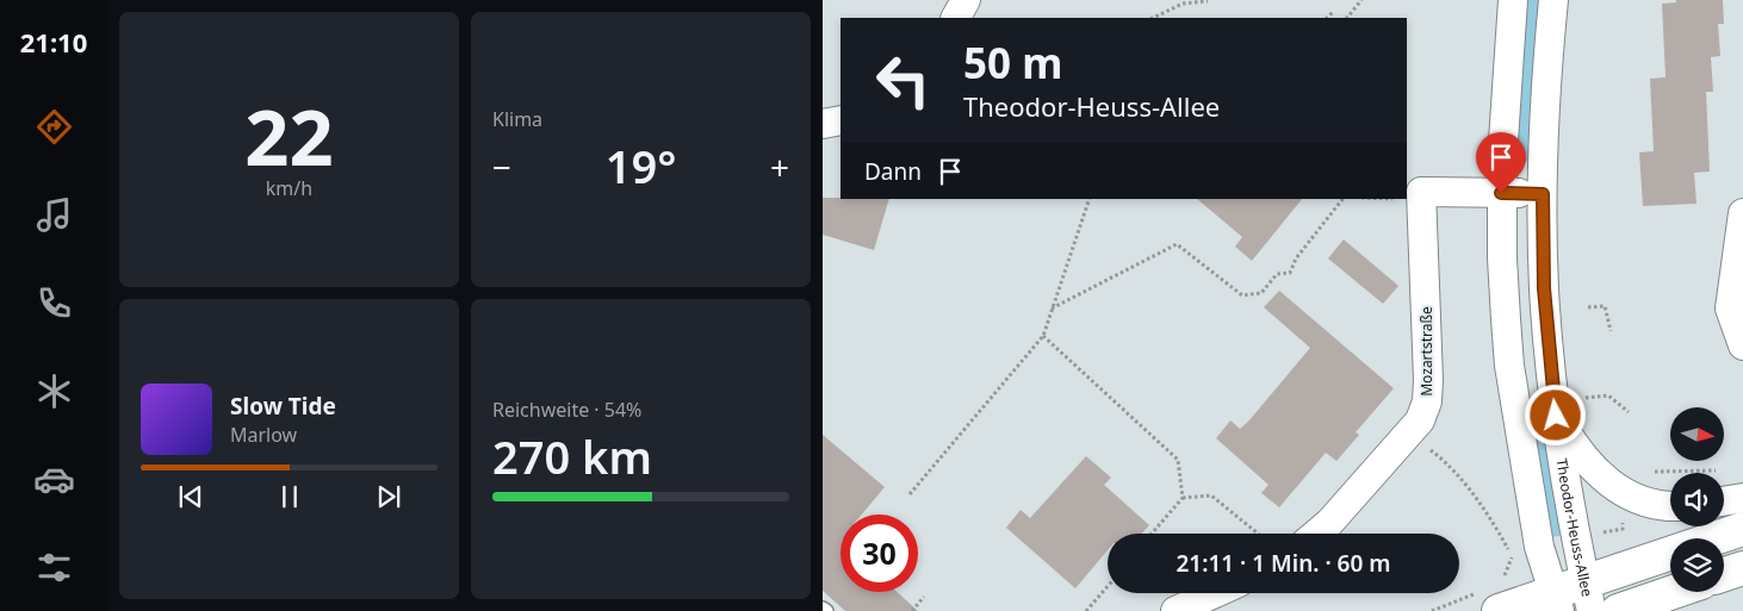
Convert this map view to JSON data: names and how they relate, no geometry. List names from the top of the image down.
{
  "streets": {
    "street": ["Mozartstraße", "Theodor-Heuss-Allee"]
  },
  "north": "right",
  "page": {
    "tabs": "21:10",
    "tile": [
      ["22", "km/h"],
      "Klima",
      ["Reichweite · 54%", "270 km"]
    ],
    "turn": ["50 m", "Theodor-Heuss-Allee"],
    "heat": ["−", "19°", "+"],
    "then": "Dann",
    "song": ["Slow Tide", "Marlow"],
    "limit": "30",
    "trip": "21:11 · 1 Min. · 60 m"
  }
}
